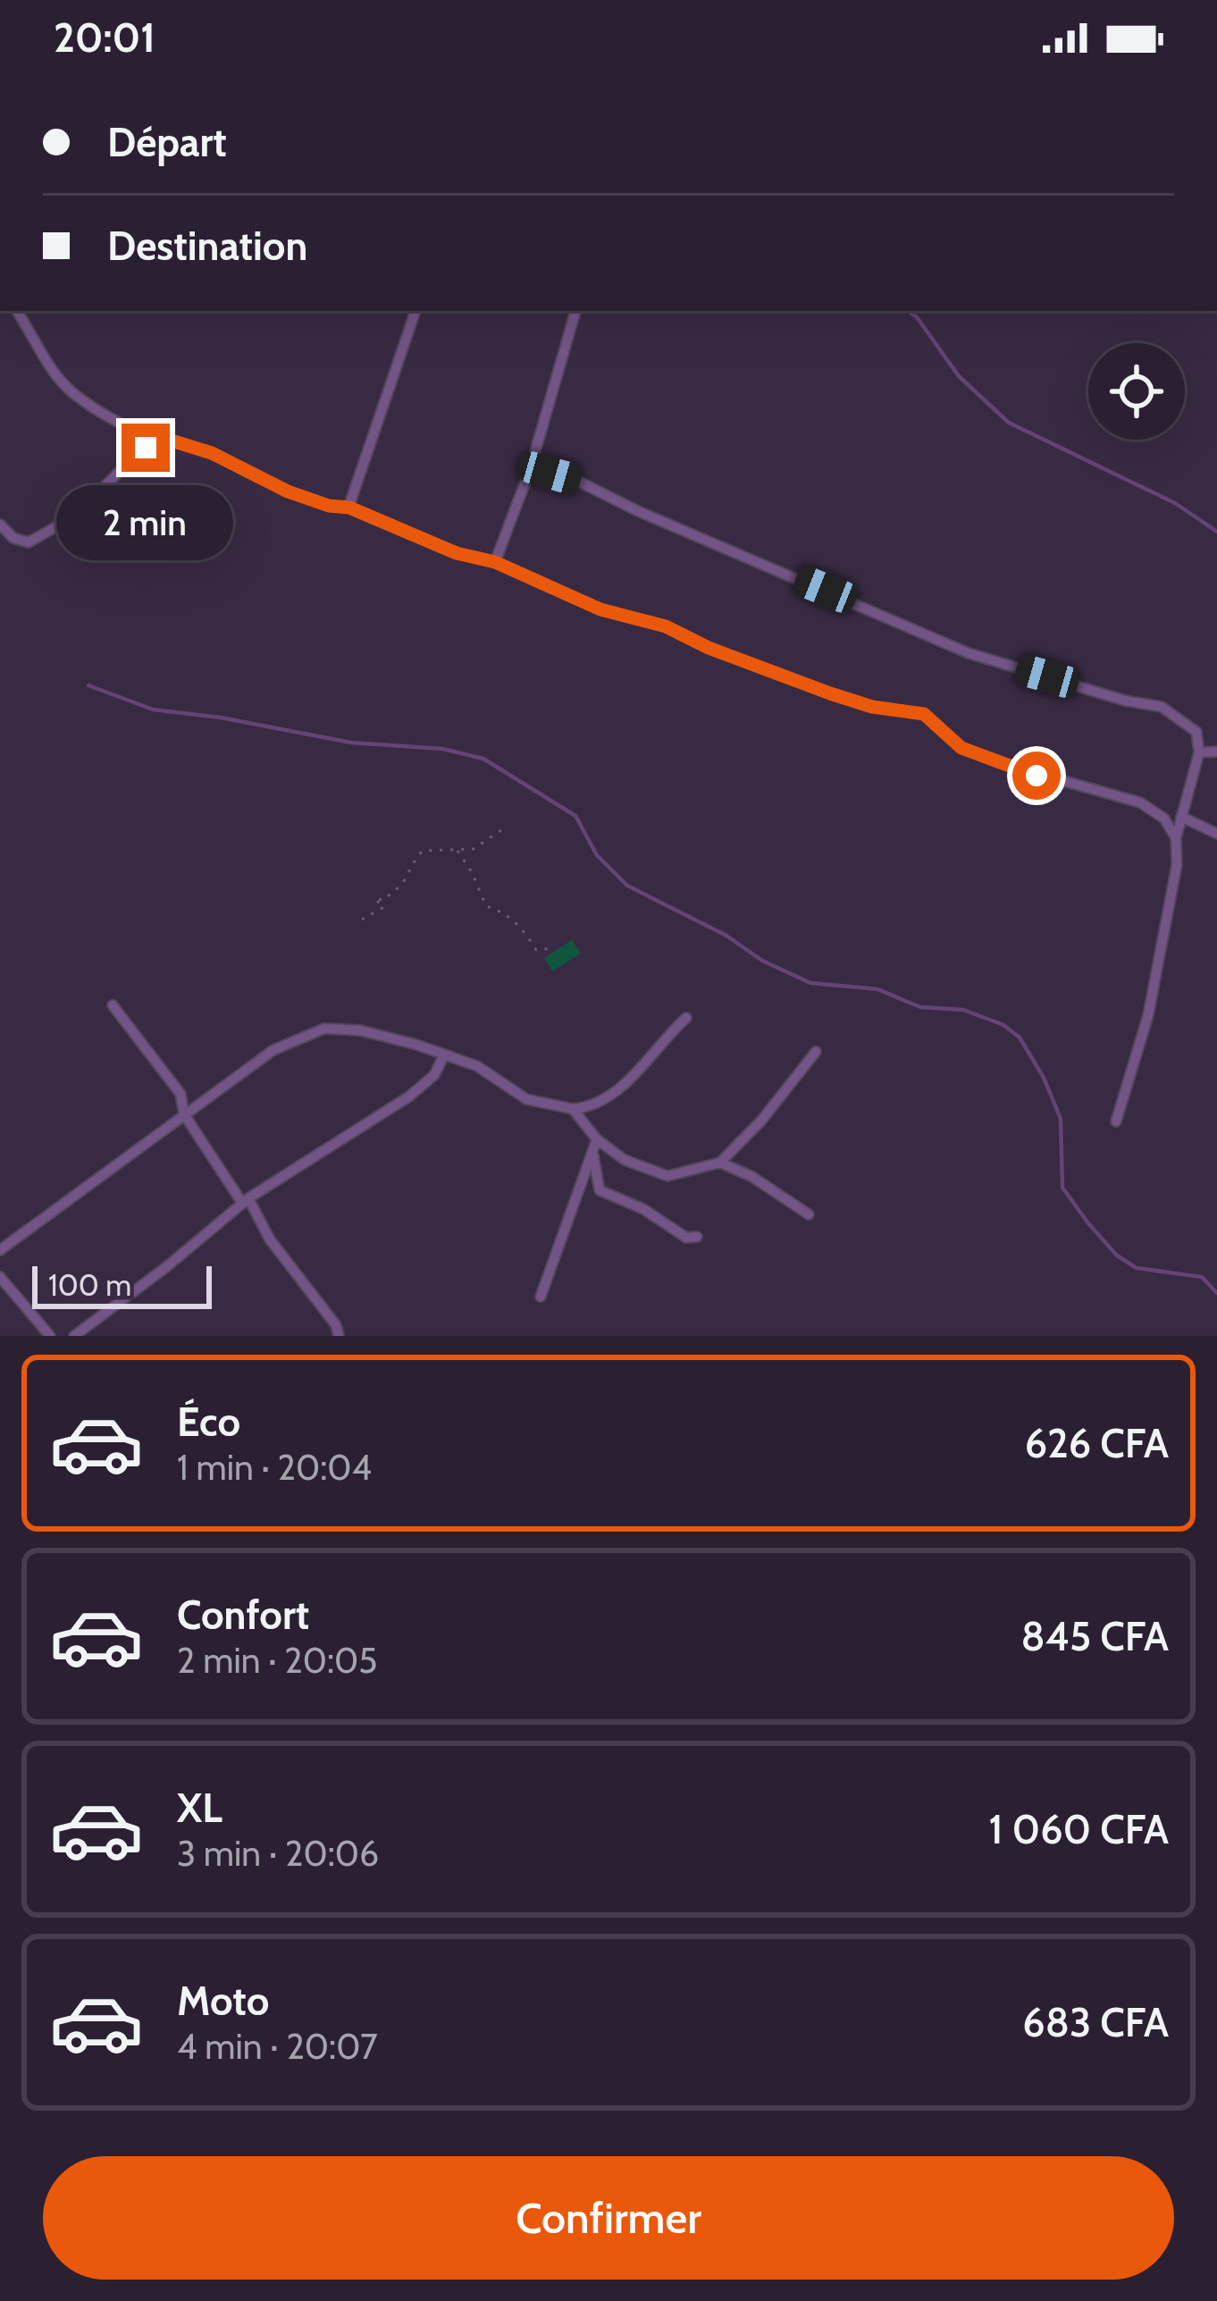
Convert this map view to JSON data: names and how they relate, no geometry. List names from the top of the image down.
{
  "scale_bar": "100 m",
  "page": {
    "status": "20:01",
    "banner": ["Départ", "Destination"],
    "bubble": "2 min",
    "scale": "100 m",
    "list": [
      {
        "name": "Éco",
        "note": "1 min · 20:04",
        "value": "626 CFA"
      },
      {
        "name": "Confort",
        "note": "2 min · 20:05",
        "value": "845 CFA"
      },
      {
        "name": "XL",
        "note": "3 min · 20:06",
        "value": "1 060 CFA"
      },
      {
        "name": "Moto",
        "note": "4 min · 20:07",
        "value": "683 CFA"
      }
    ],
    "buttons": "Confirmer"
  }
}
